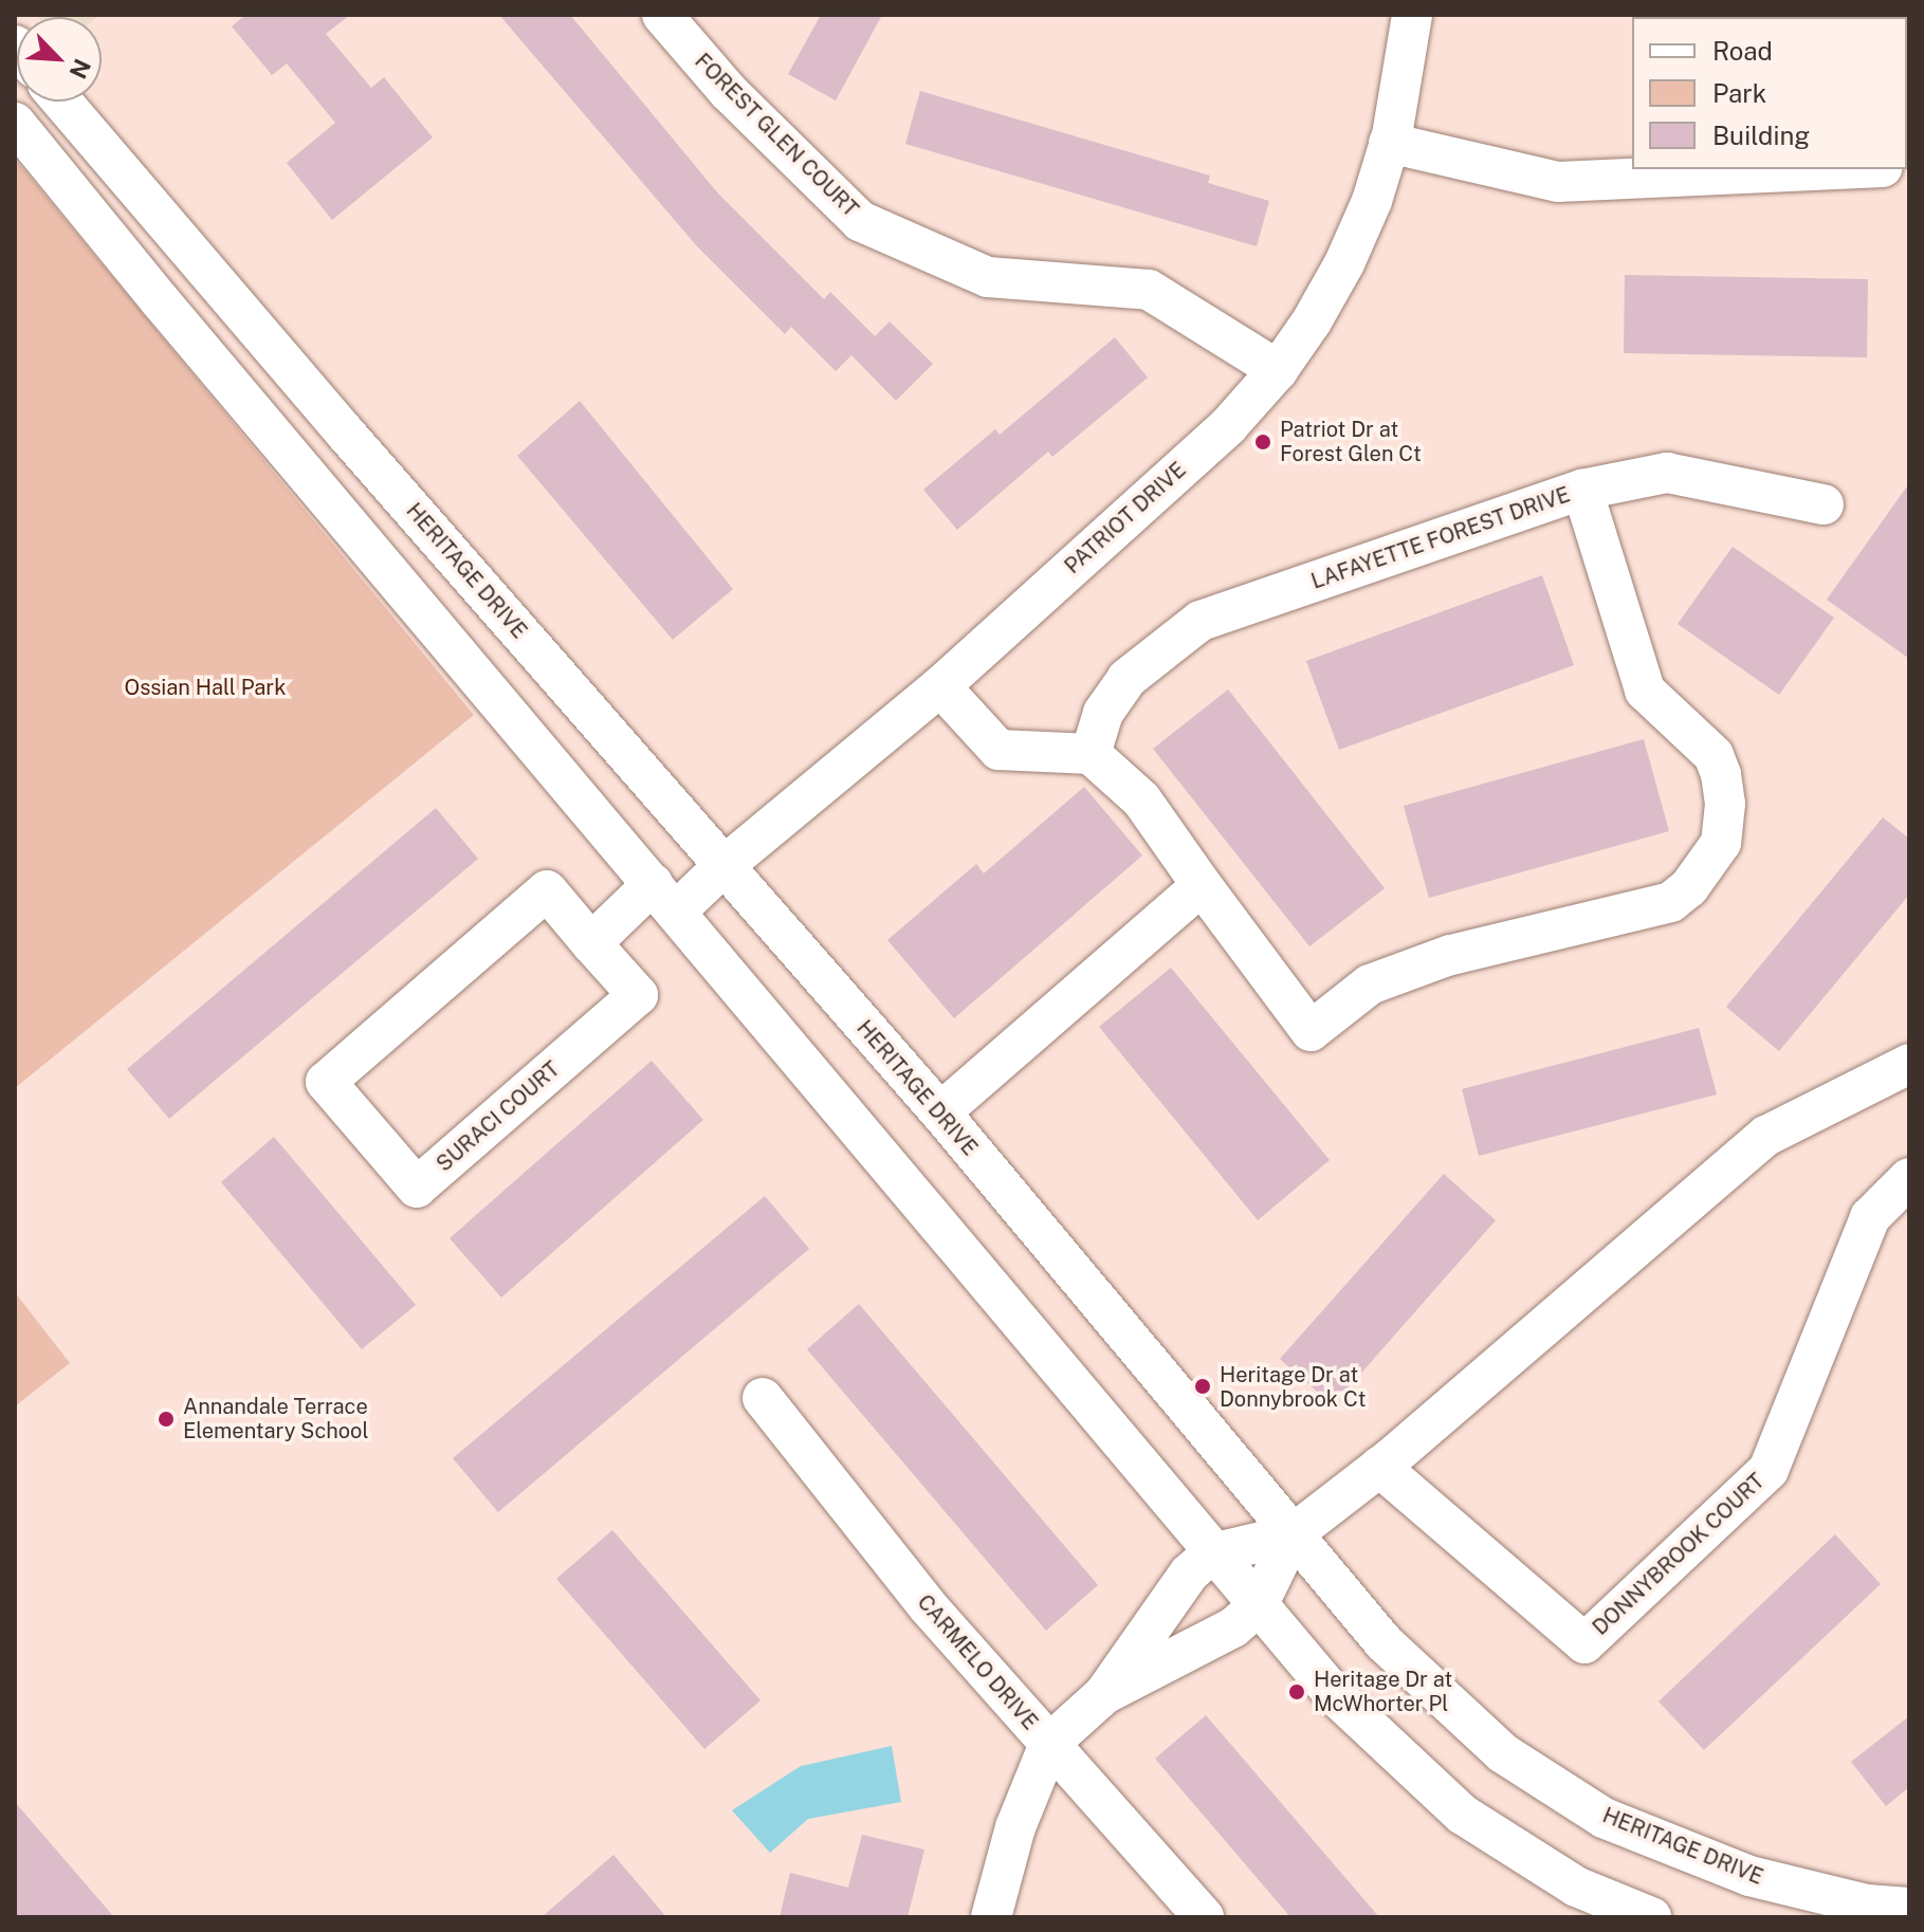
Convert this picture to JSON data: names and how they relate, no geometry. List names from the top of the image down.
{
  "streets": {
    "street": [
      "FOREST GLEN COURT",
      "PATRIOT DRIVE",
      "LAFAYETTE FOREST DRIVE",
      "HERITAGE DRIVE",
      "SURACI COURT",
      "DONNYBROOK COURT",
      "CARMELO DRIVE"
    ]
  },
  "crossings": [
    ["FOREST GLEN COURT", "PATRIOT DRIVE"],
    ["PATRIOT DRIVE", "HERITAGE DRIVE"]
  ],
  "parks": ["Ossian Hall Park"],
  "places": [
    "Patriot Dr at Forest Glen Ct",
    "Heritage Dr at Donnybrook Ct",
    "Annandale Terrace Elementary School",
    "Heritage Dr at McWhorter Pl"
  ],
  "legend": ["Road", "Park", "Building"],
  "north": "bottom right"
}
